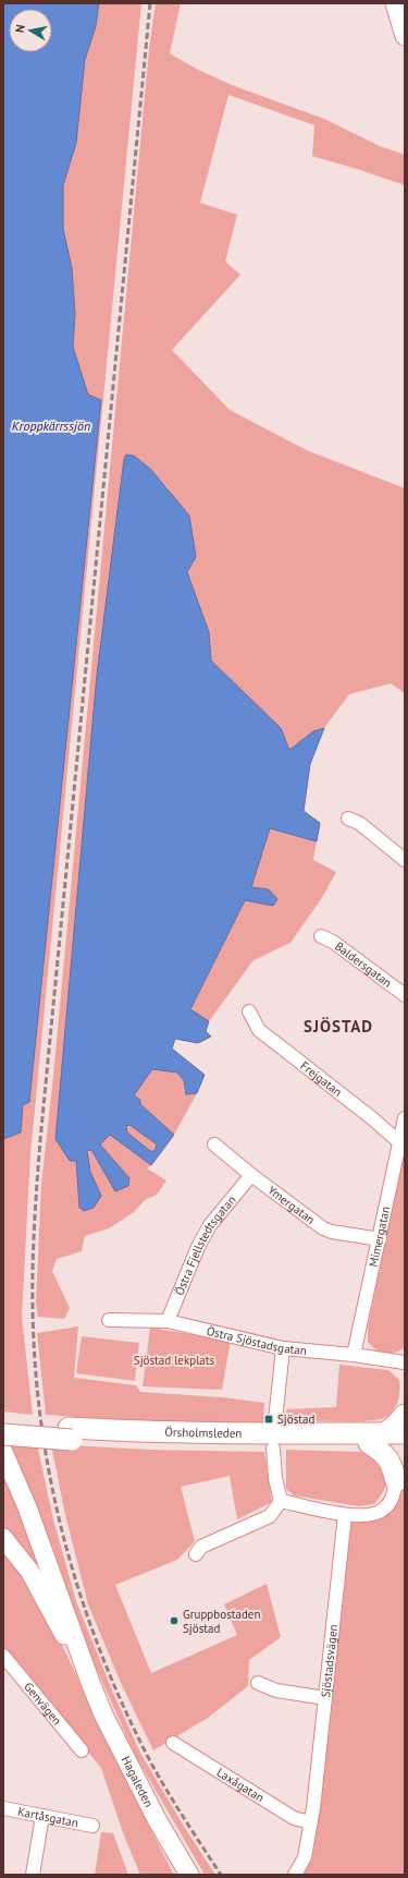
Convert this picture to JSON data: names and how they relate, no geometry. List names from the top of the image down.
{
  "streets": {
    "main road": ["Örsholmsleden"],
    "street": [
      "Baldersgatan",
      "Frejgatan",
      "Ymergatan",
      "Mimergatan",
      "Östra Fjellstedtsgatan",
      "Östra Sjöstadsgatan",
      "Sjöstadsvägen",
      "Genvägen",
      "Hagaleden",
      "Laxågatan",
      "Kartåsgatan"
    ]
  },
  "crossings": [
    ["Frejgatan", "Mimergatan"],
    ["Ymergatan", "Mimergatan"],
    ["Ymergatan", "Östra Fjellstedtsgatan"],
    ["Mimergatan", "Östra Sjöstadsgatan"],
    ["Östra Fjellstedtsgatan", "Östra Sjöstadsgatan"],
    ["Sjöstadsvägen", "Laxågatan"]
  ],
  "districts": ["SJÖSTAD"],
  "water": ["Kroppkärrssjön"],
  "parks": ["Sjöstad lekplats"],
  "places": {
    "transit": ["Sjöstad"],
    "other": ["Gruppbostaden Sjöstad"]
  },
  "north": "left"
}
